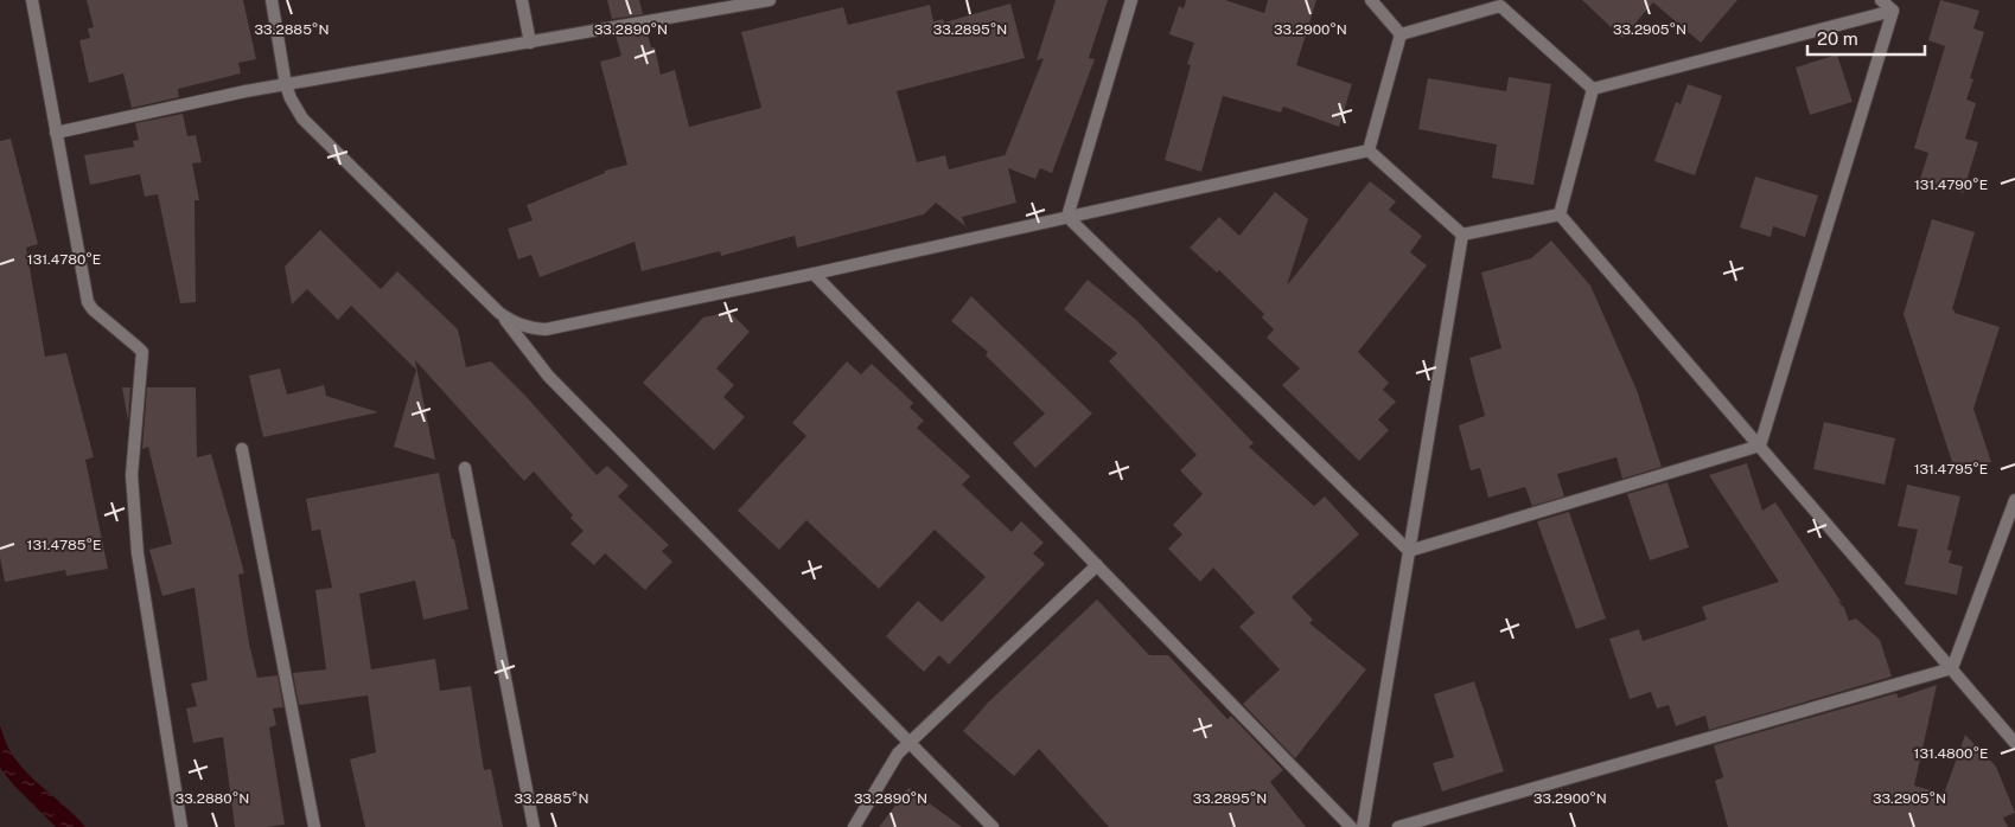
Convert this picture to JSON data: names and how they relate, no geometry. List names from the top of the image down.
{
  "scale_bar": "20 m",
  "coordinates": [
    "33.2885°N",
    "33.2890°N",
    "33.2895°N",
    "33.2900°N",
    "33.2905°N",
    "131.4790°E",
    "131.4780°E",
    "131.4795°E",
    "131.4785°E",
    "131.4800°E",
    "33.2880°N"
  ]
}
